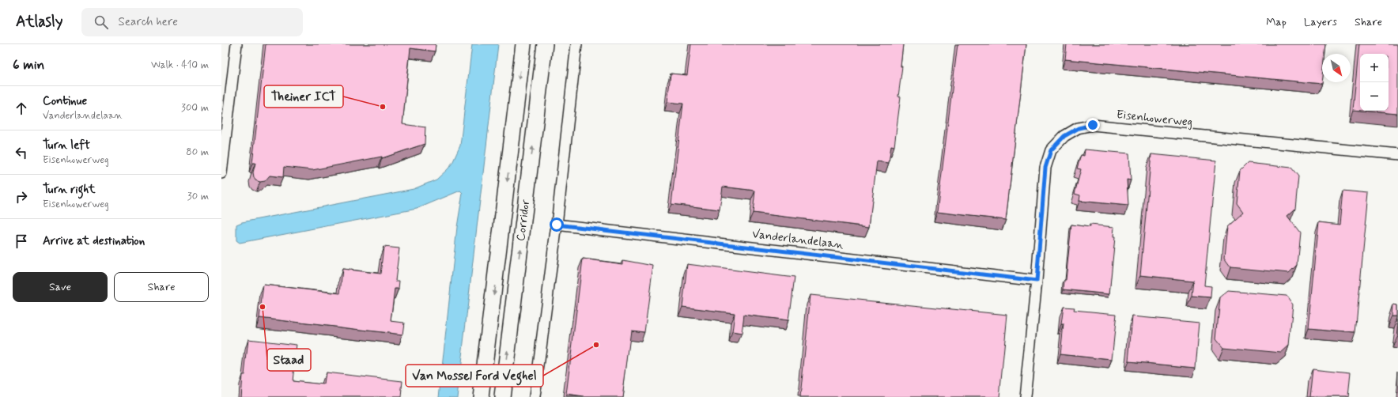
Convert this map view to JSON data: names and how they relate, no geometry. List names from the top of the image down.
{
  "streets": {
    "main road": ["Corridor"],
    "street": ["Eisenhowerweg", "Vanderlandelaan"]
  },
  "crossings": [
    ["Eisenhowerweg", "Vanderlandelaan"]
  ],
  "places": ["Theiner ICT", "Staad", "Van Mossel Ford Veghel"],
  "north": "bottom right",
  "page": {
    "header": "Atlasly",
    "search": "Search here",
    "nav": ["Map", "Layers", "Share"],
    "heading": ["6 min", "Walk · 410 m"],
    "map_buttons": ["+", "−"],
    "list": [
      ["Continue", "Vanderlandelaan", "300 m"],
      ["Turn left", "Eisenhowerweg", "80 m"],
      ["Turn right", "Eisenhowerweg", "30 m"],
      "Arrive at destination"
    ],
    "buttons": ["Save", "Share"]
  }
}
